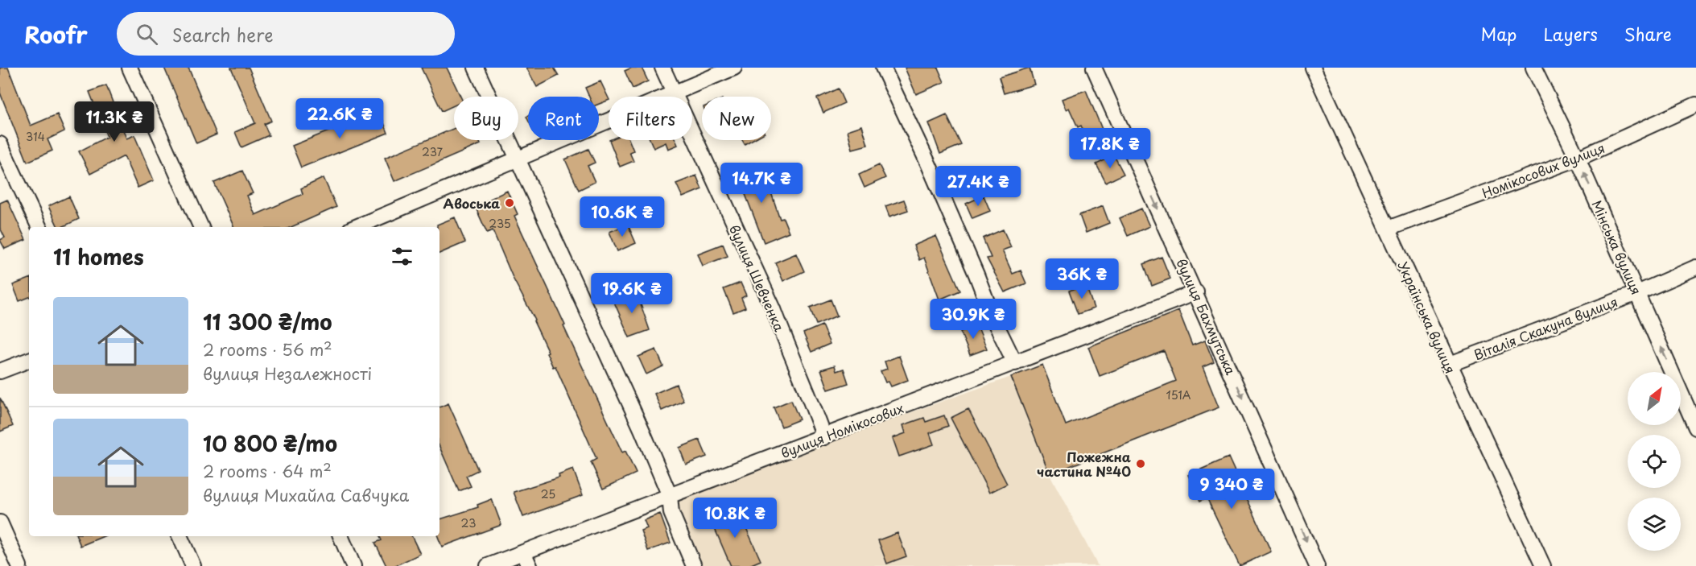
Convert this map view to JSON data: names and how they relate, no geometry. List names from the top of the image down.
{
  "streets": {
    "street": [
      "Номікосових вулиця",
      "Мінська вулиця",
      "вулиця Шевченка",
      "вулиця Бахмутська",
      "Українська вулиця",
      "Віталія Скакуна вулиця",
      "вулиця Номікосових"
    ]
  },
  "crossings": [
    ["Номікосових вулиця", "Мінська вулиця"],
    ["Номікосових вулиця", "Українська вулиця"],
    ["Мінська вулиця", "Віталія Скакуна вулиця"],
    ["вулиця Шевченка", "вулиця Номікосових"],
    ["вулиця Бахмутська", "вулиця Номікосових"],
    ["Українська вулиця", "Віталія Скакуна вулиця"]
  ],
  "one_way": ["Мінська вулиця", "вулиця Бахмутська"],
  "places": ["Авоська", "Пожежна частина №40"],
  "house_numbers": [
    "314",
    "237",
    "235",
    "151А",
    "25",
    "23"
  ],
  "north": "top right",
  "page": {
    "header": "Roofr",
    "search": "Search here",
    "nav": ["Map", "Layers", "Share"],
    "chip": [
      "Buy",
      "Rent",
      "Filters",
      "New"
    ],
    "price": [
      "22.6K ₴",
      "11.3K ₴",
      "17.8K ₴",
      "14.7K ₴",
      "27.4K ₴",
      "10.6K ₴",
      "36K ₴",
      "19.6K ₴",
      "30.9K ₴",
      "9 340 ₴",
      "10.8K ₴"
    ],
    "heading": "11 homes",
    "list": [
      {
        "name": "11 300 ₴/mo",
        "note": "2 rooms · 56 m² · вулиця Незалежності"
      },
      {
        "name": "10 800 ₴/mo",
        "note": "2 rooms · 64 m² · вулиця Михайла Савчука"
      }
    ]
  }
}
